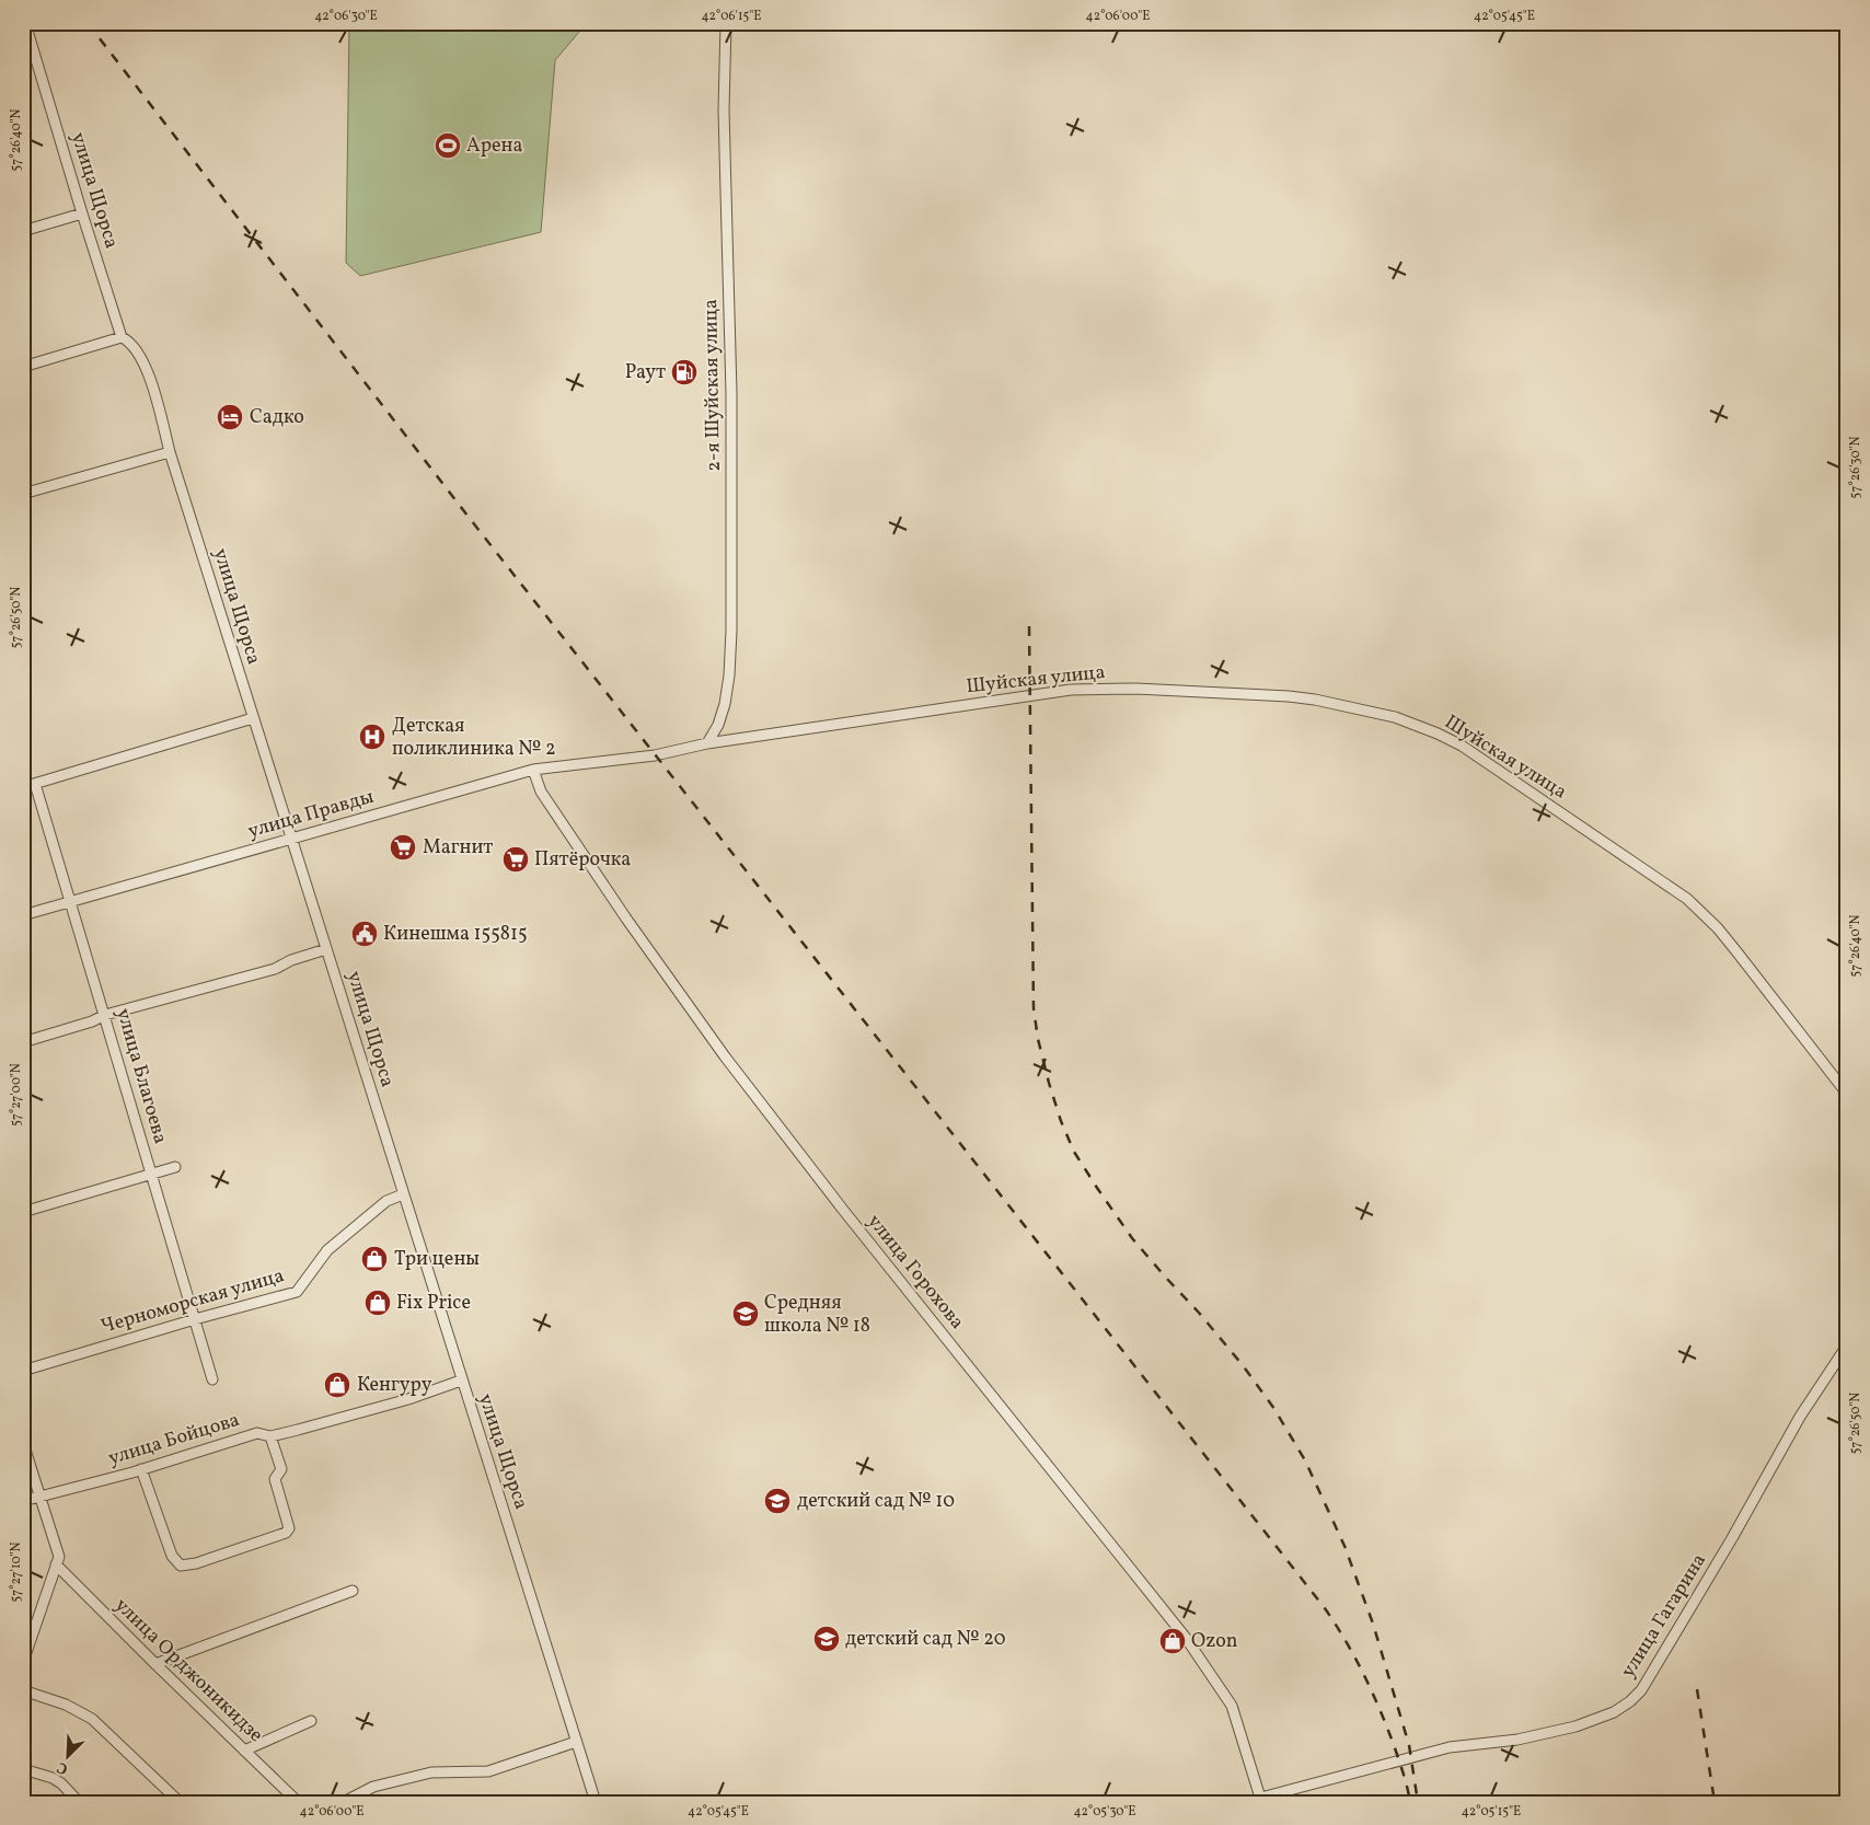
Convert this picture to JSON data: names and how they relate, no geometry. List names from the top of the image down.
{
  "streets": {
    "street": [
      "улица Щорса",
      "2-я Шуйская улица",
      "Шуйская улица",
      "улица Правды",
      "улица Благоева",
      "улица Горохова",
      "Черноморская улица",
      "улица Бойцова",
      "улица Гагарина",
      "улица Орджоникидзе"
    ]
  },
  "crossings": [
    ["улица Щорса", "улица Правды"],
    ["улица Щорса", "Черноморская улица"],
    ["улица Щорса", "улица Бойцова"],
    ["2-я Шуйская улица", "Шуйская улица"],
    ["2-я Шуйская улица", "улица Правды"],
    ["Шуйская улица", "улица Правды"],
    ["улица Правды", "улица Благоева"],
    ["улица Правды", "улица Горохова"],
    ["улица Благоева", "Черноморская улица"],
    ["улица Горохова", "улица Гагарина"],
    ["улица Бойцова", "улица Орджоникидзе"]
  ],
  "places": {
    "sports": ["Арена"],
    "fuel station": ["Раут"],
    "hotel": ["Садко"],
    "hospital": ["Детская поликлиника № 2"],
    "supermarket": ["Магнит", "Пятёрочка"],
    "public building": ["Кинешма 155815"],
    "shop": [
      "Три цены",
      "Fix Price",
      "Кенгуру",
      "Ozon"
    ],
    "school or university": ["Средняя школа № 18", "детский сад № 10", "детский сад № 20"]
  },
  "north": "bottom left",
  "coordinates": [
    "42°06'30\"E",
    "42°06'15\"E",
    "42°06'00\"E",
    "42°05'45\"E",
    "57°26'40\"N",
    "57°26'30\"N",
    "57°26'50\"N",
    "57°27'00\"N",
    "57°27'10\"N",
    "42°05'30\"E",
    "42°05'15\"E"
  ]
}
